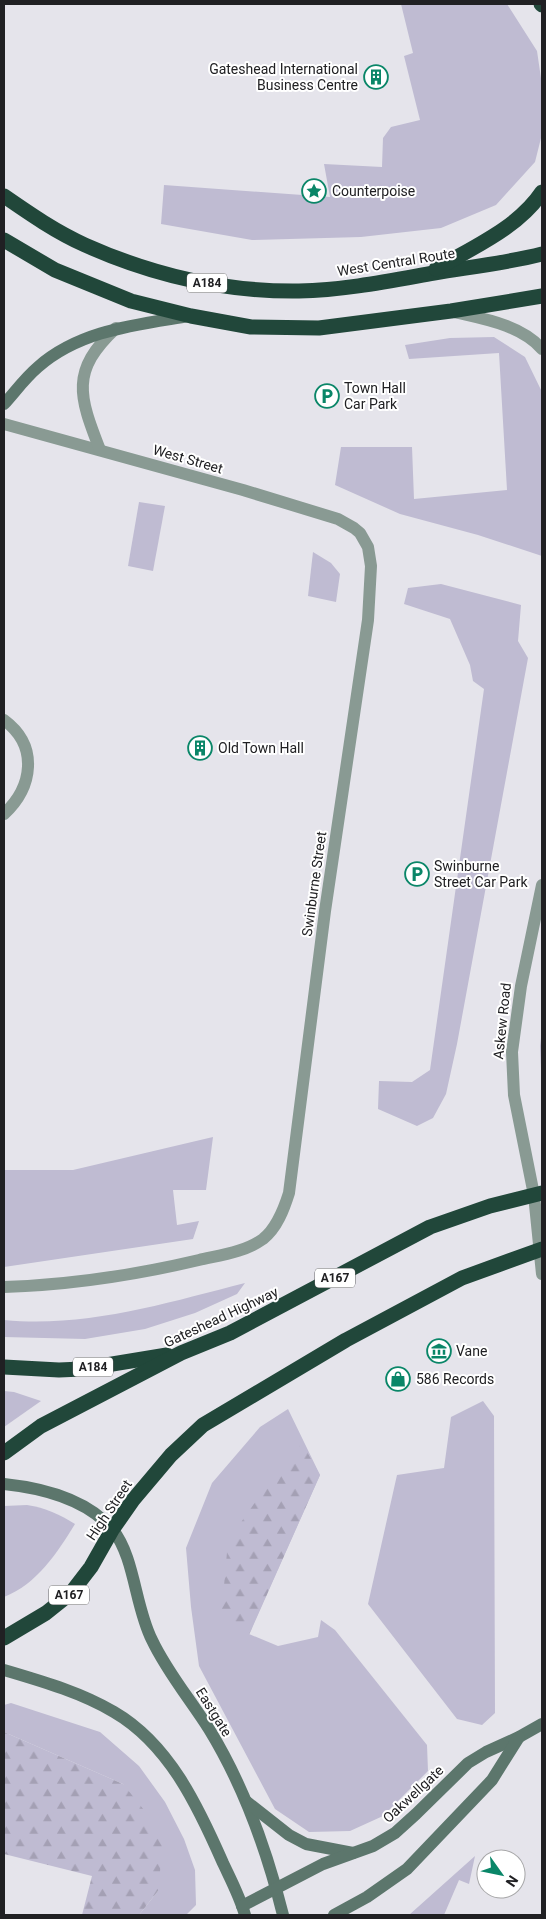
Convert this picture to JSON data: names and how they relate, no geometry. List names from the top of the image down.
{
  "streets": {
    "highway": [
      "West Central Route",
      "A184",
      "A167",
      "Gateshead Highway",
      "High Street"
    ],
    "street": [
      "West Street",
      "Swinburne Street",
      "Askew Road",
      "Eastgate",
      "Oakwellgate"
    ]
  },
  "crossings": [
    ["A184", "Gateshead Highway"],
    ["West Street", "Swinburne Street"],
    ["Askew Road", "Gateshead Highway"],
    ["Askew Road", "High Street"],
    ["High Street", "Eastgate"],
    ["Eastgate", "Oakwellgate"]
  ],
  "places": {
    "building": ["Gateshead International Business Centre", "Old Town Hall"],
    "place": ["Counterpoise"],
    "parking": ["Town Hall Car Park", "Swinburne Street Car Park"],
    "museum": ["Vane"],
    "shop": ["586 Records"]
  },
  "north": "bottom right"
}
